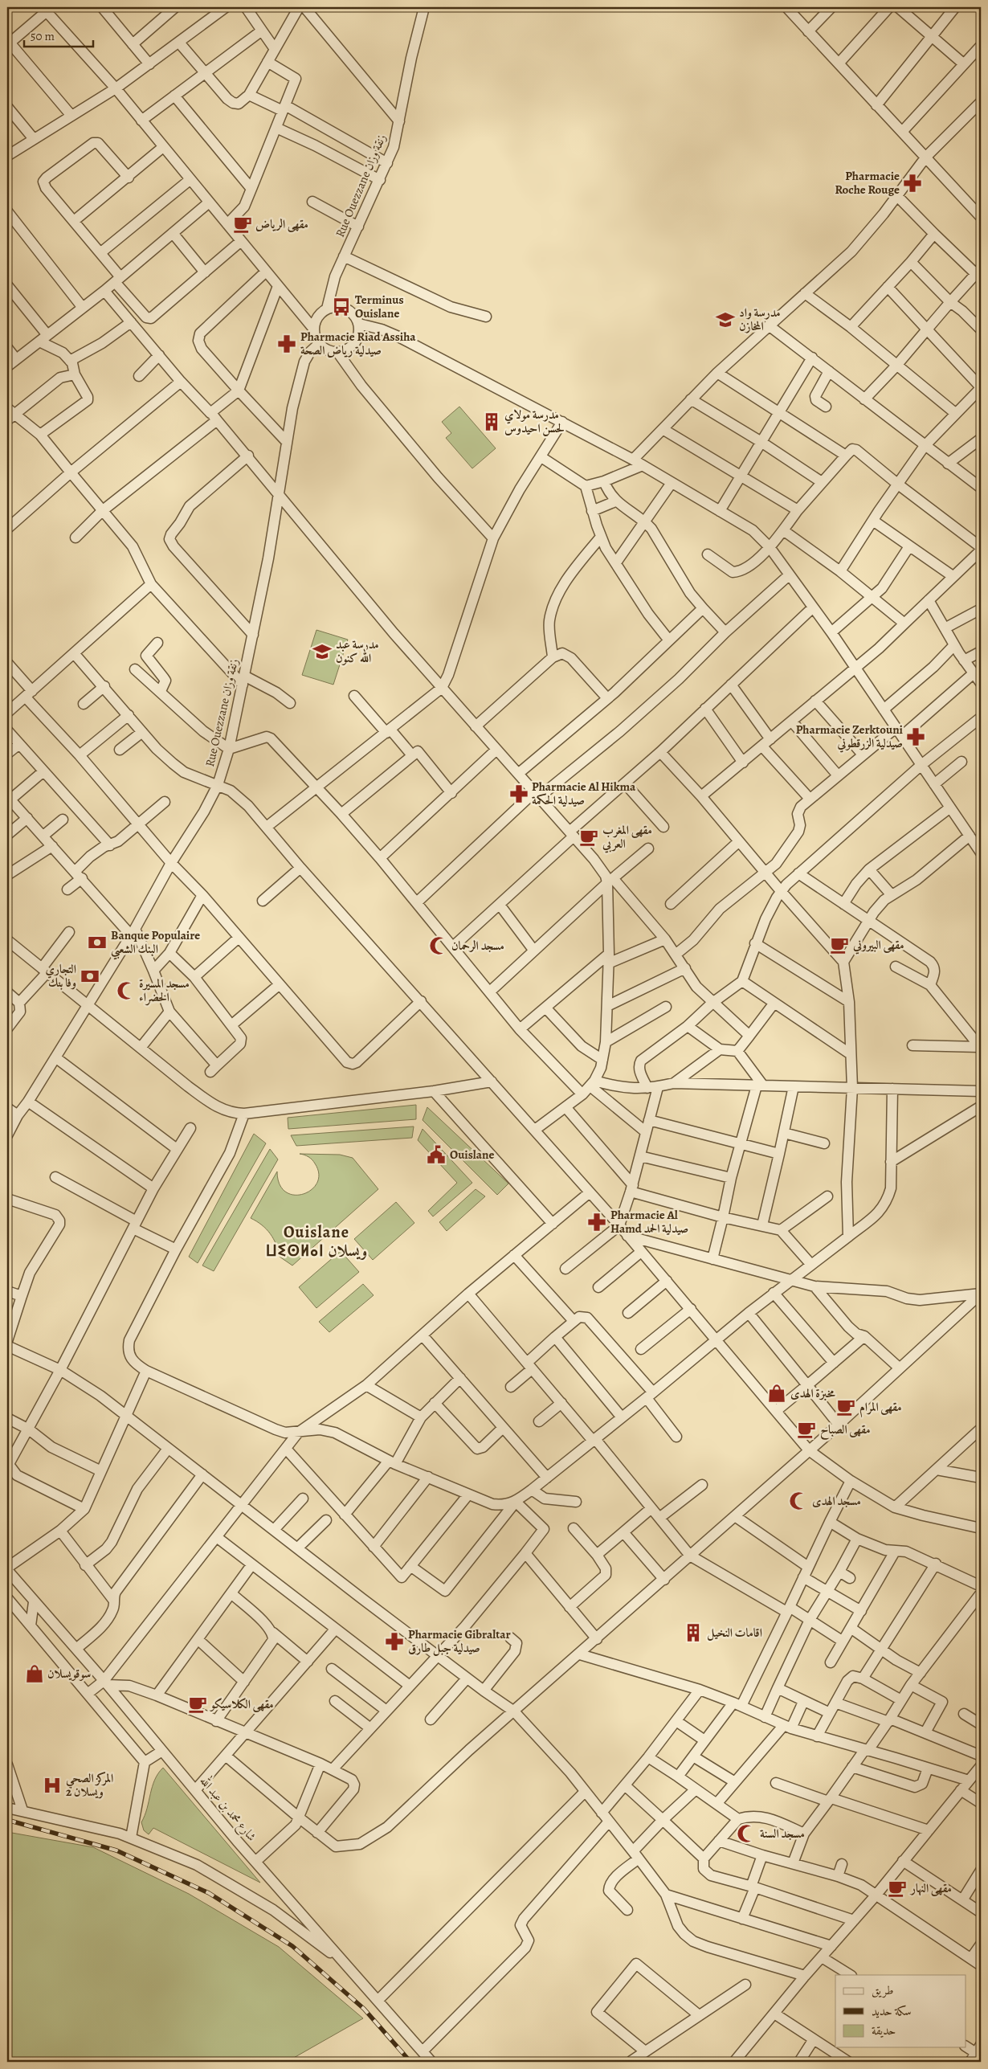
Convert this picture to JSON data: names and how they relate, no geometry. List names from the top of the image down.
{
  "streets": {
    "street": ["Rue Ouezzane زنقة وزان", "شارع محمد بن عبد الله"]
  },
  "districts": ["Ouislane ⵡⵉⵙⵍⴰⵏ ويسلان"],
  "places": {
    "pharmacy": [
      "Pharmacie Roche Rouge",
      "Pharmacie Riad Assiha صيدلية رياض الصحة",
      "Pharmacie Zerktouni صيدلية الزرقطوني",
      "Pharmacie Al Hikma صيدلية الحكمة",
      "Pharmacie Al Hamd صيدلية الحمد",
      "Pharmacie Gibraltar صيدلية جبل طارق"
    ],
    "cafe": [
      "مقهى الرياض",
      "مقهى المغرب العربي",
      "مقهى البيروني",
      "مقهى المرام",
      "مقهى الصباح",
      "مقهى الكلاسيكو",
      "مقهى النهار"
    ],
    "bus stop": ["Terminus Ouislane"],
    "school or university": ["مدرسة واد المخازن", "مدرسة عبد الله كنون"],
    "building": ["مدرسة مولاي لحسن احيدوس", "اقامات النخيل"],
    "bank": ["Banque Populaire البنك الشعبي", "التجاري وفا بنك"],
    "mosque": [
      "مسجد الرحمان",
      "مسجد المسيرة الخضراء",
      "مسجد الهدى",
      "مسجد السنة"
    ],
    "public building": ["Ouislane"],
    "shop": ["مخبزة الهدى", "سوقويسلان"],
    "hospital": ["المركز الصحي ويسلان 2"]
  },
  "legend": ["طريق", "سكة حديد", "حديقة"],
  "scale_bar": "50 m"
}
